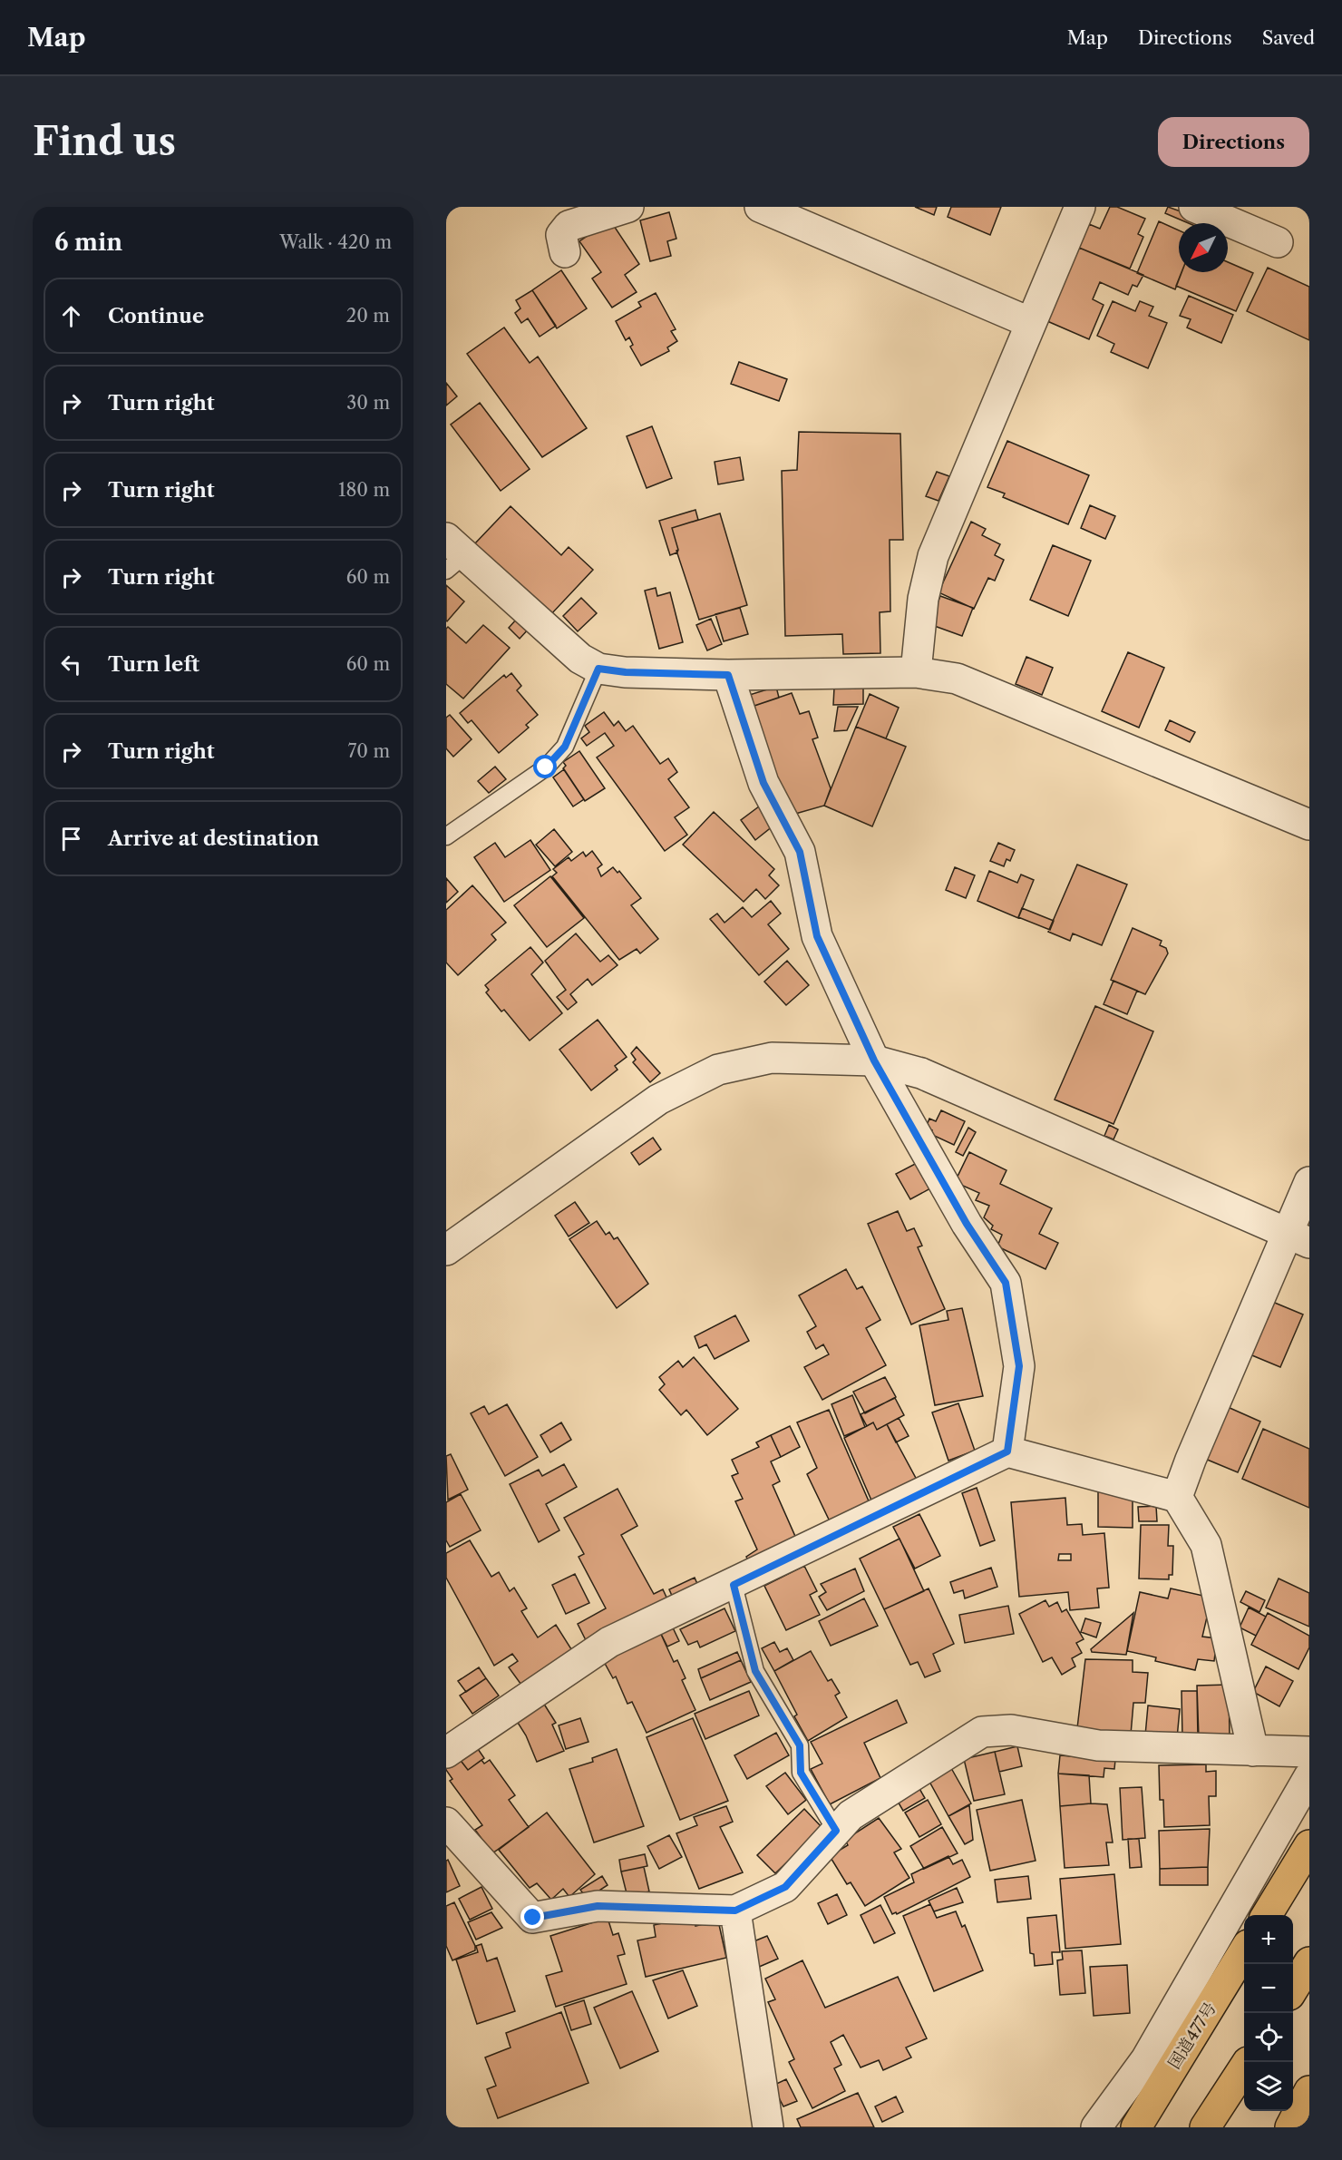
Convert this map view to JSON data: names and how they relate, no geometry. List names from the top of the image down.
{
  "streets": {
    "highway": ["国道477号"]
  },
  "north": "bottom left",
  "page": {
    "header": "Map",
    "nav": ["Map", "Directions", "Saved"],
    "buttons": "Directions",
    "title": "Find us",
    "heading": ["6 min", "Walk · 420 m"],
    "list": [
      ["Continue", "20 m"],
      ["Turn right", "30 m"],
      ["Turn right", "180 m"],
      ["Turn right", "60 m"],
      ["Turn left", "60 m"],
      ["Turn right", "70 m"],
      "Arrive at destination"
    ],
    "map_buttons": ["+", "−"]
  }
}
